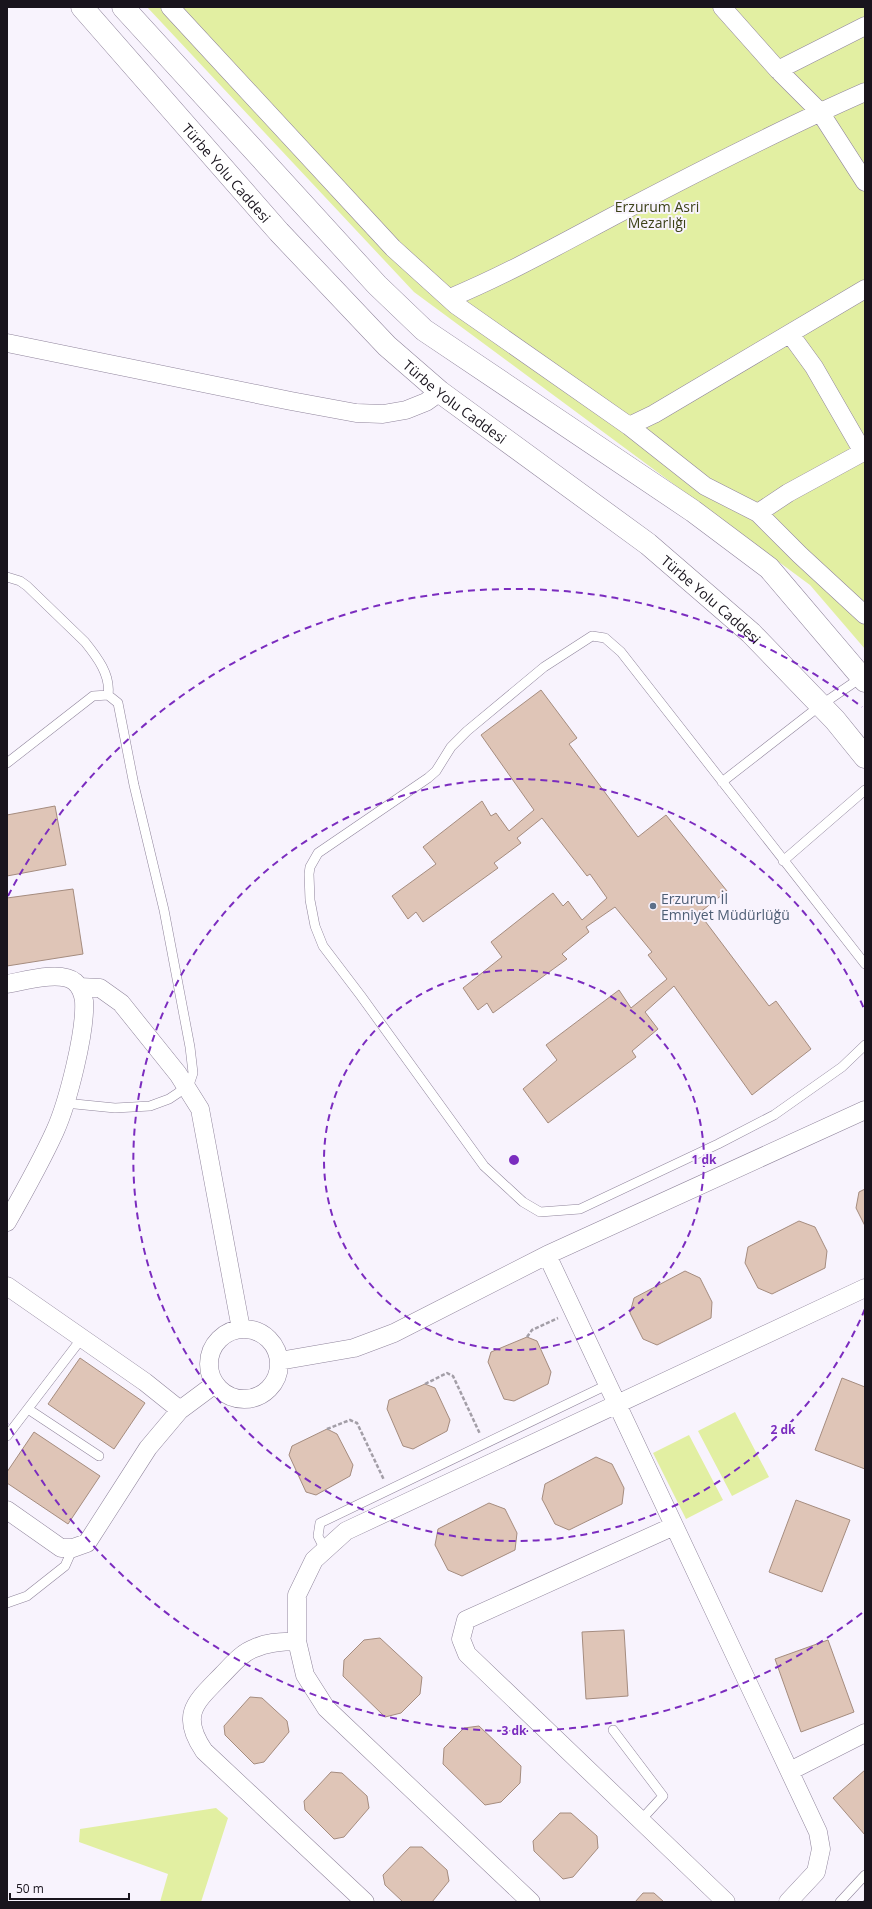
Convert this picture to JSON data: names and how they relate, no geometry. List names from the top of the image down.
{
  "streets": {
    "street": ["Türbe Yolu Caddesi"]
  },
  "parks": ["Erzurum Asri Mezarlığı"],
  "places": ["Erzurum İl Emniyet Müdürlüğü"],
  "scale_bar": "50 m",
  "rings": ["1 dk", "2 dk", "3 dk"]
}
